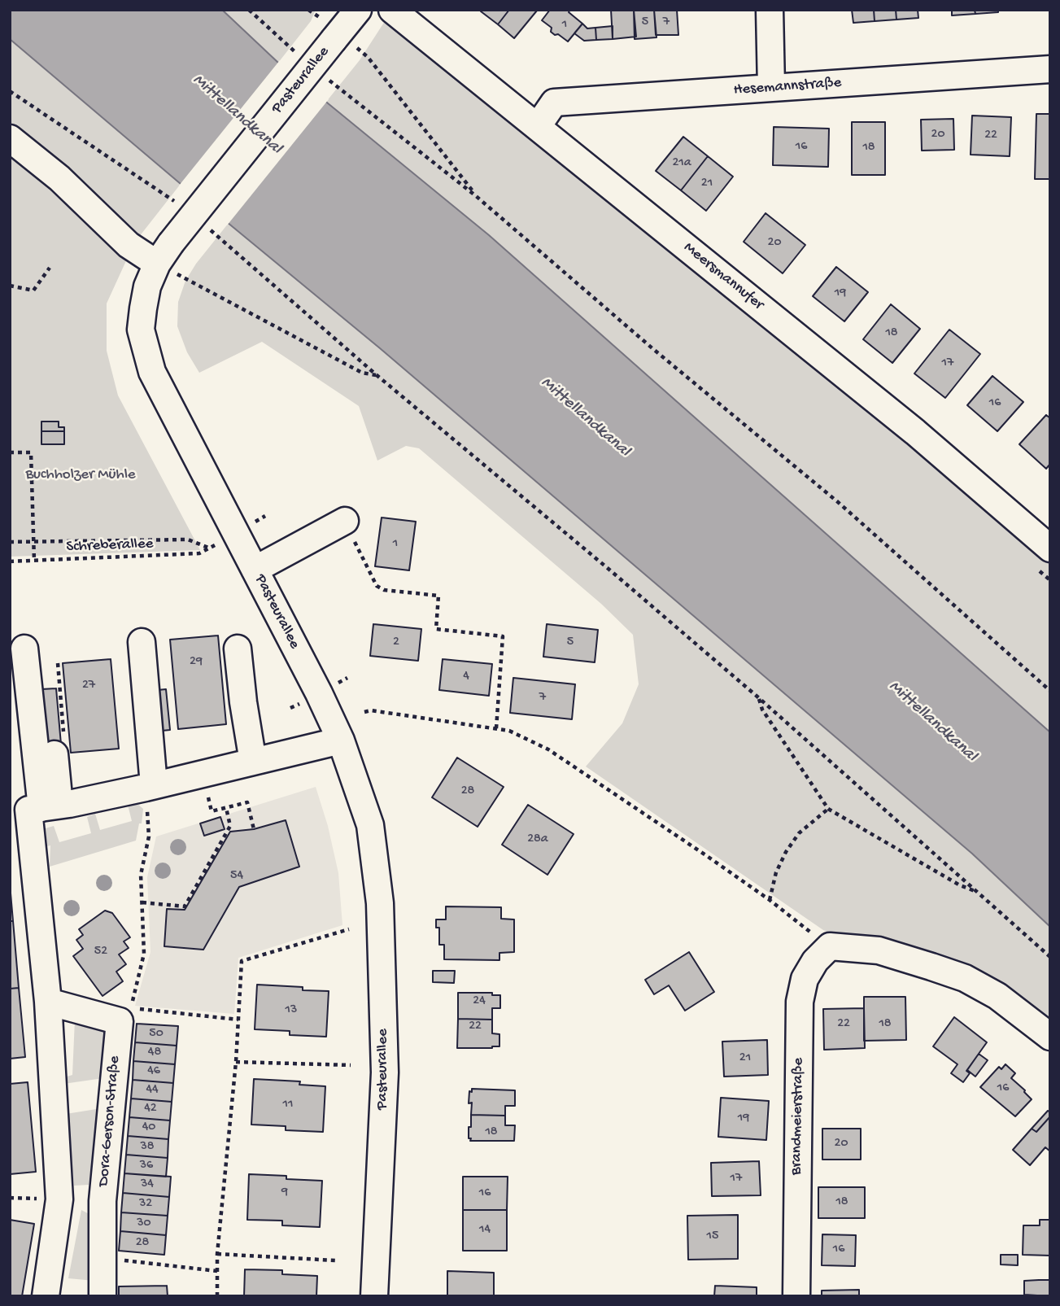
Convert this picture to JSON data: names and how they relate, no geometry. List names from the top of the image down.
{
  "streets": {
    "street": [
      "Pasteurallee",
      "Hesemannstraße",
      "Meersmannufer",
      "Brandmeierstraße",
      "Dora-Gerson-Straße"
    ],
    "path": ["Schreberallee"]
  },
  "crossings": [
    ["Hesemannstraße", "Meersmannufer"]
  ],
  "water": ["Mittellandkanal"],
  "parks": ["Buchholzer Mühle"],
  "house_numbers": [
    "5",
    "7",
    "1",
    "20",
    "22",
    "16",
    "18",
    "21a",
    "21",
    "20",
    "19",
    "18",
    "17",
    "16",
    "1",
    "2",
    "5",
    "29",
    "4",
    "27",
    "7",
    "28",
    "28a",
    "54",
    "52",
    "24",
    "13",
    "22",
    "18",
    "22",
    "50",
    "48",
    "21",
    "46",
    "16",
    "44",
    "11",
    "42",
    "19",
    "40",
    "18",
    "20",
    "38",
    "36",
    "17",
    "34",
    "9",
    "16",
    "18",
    "32",
    "30",
    "14",
    "15",
    "28",
    "16"
  ]
}
